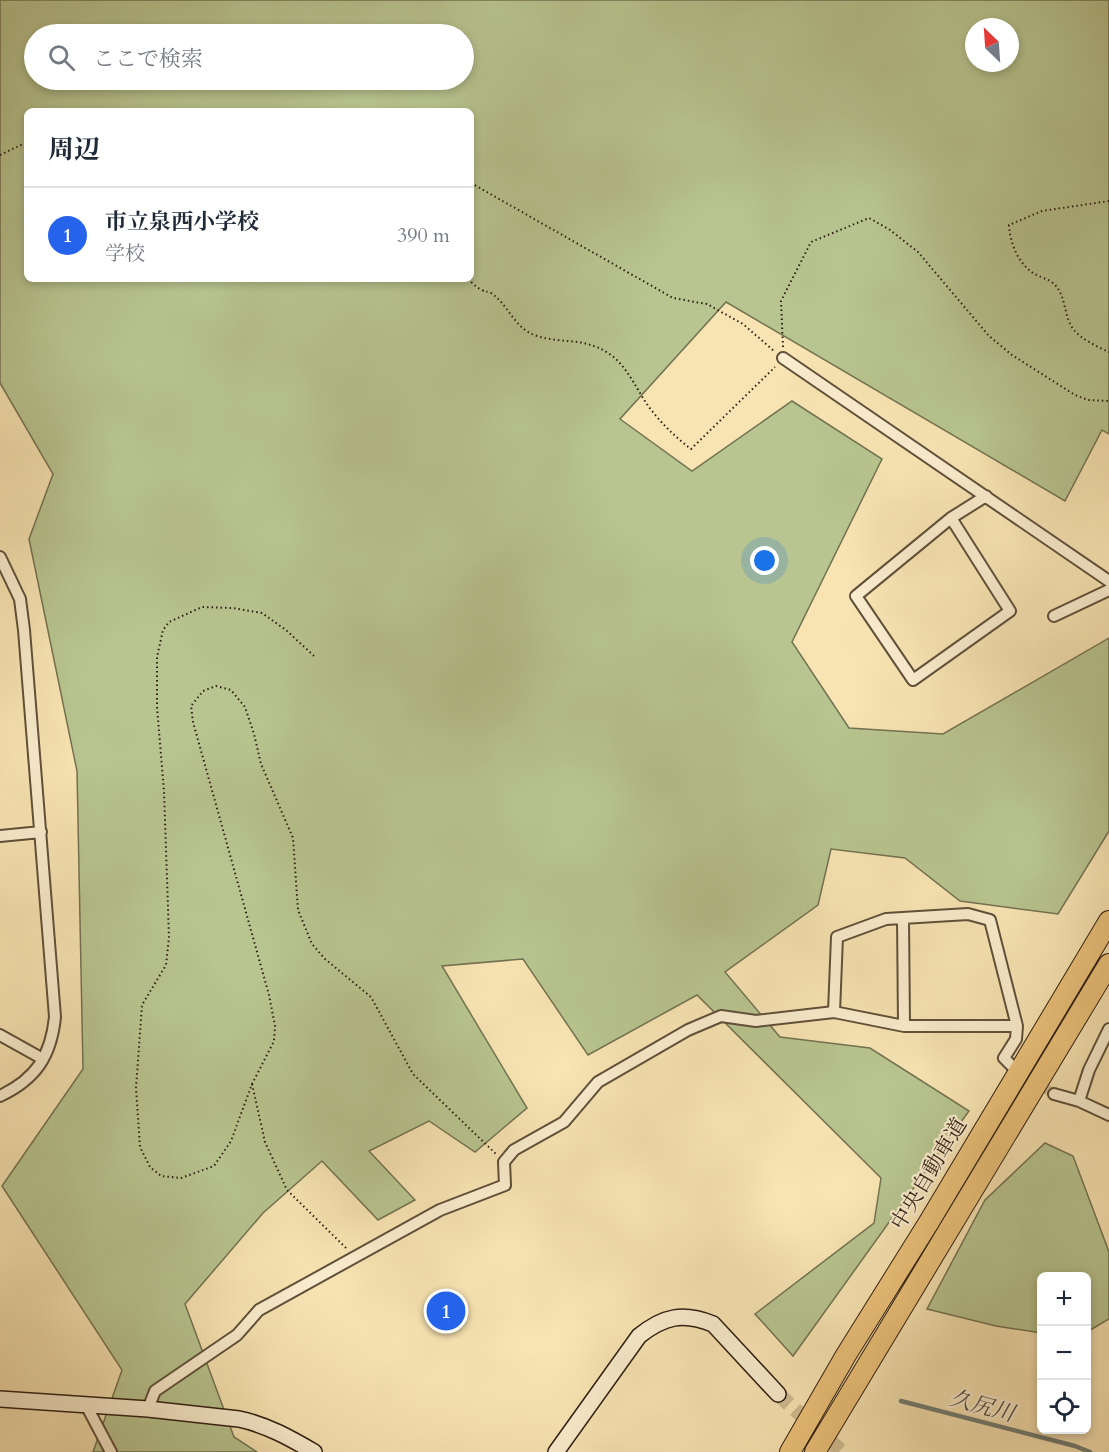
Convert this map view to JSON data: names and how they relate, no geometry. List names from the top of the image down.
{
  "streets": {
    "highway": ["中央自動車道"]
  },
  "water": ["久尻川"],
  "north": "top left",
  "page": {
    "search": "ここで検索",
    "heading": "周辺",
    "list": [
      {
        "mark": "1",
        "name": "市立泉西小学校",
        "note": "学校",
        "value": "390 m"
      }
    ],
    "map_buttons": ["+", "−"],
    "pins": "1"
  }
}
